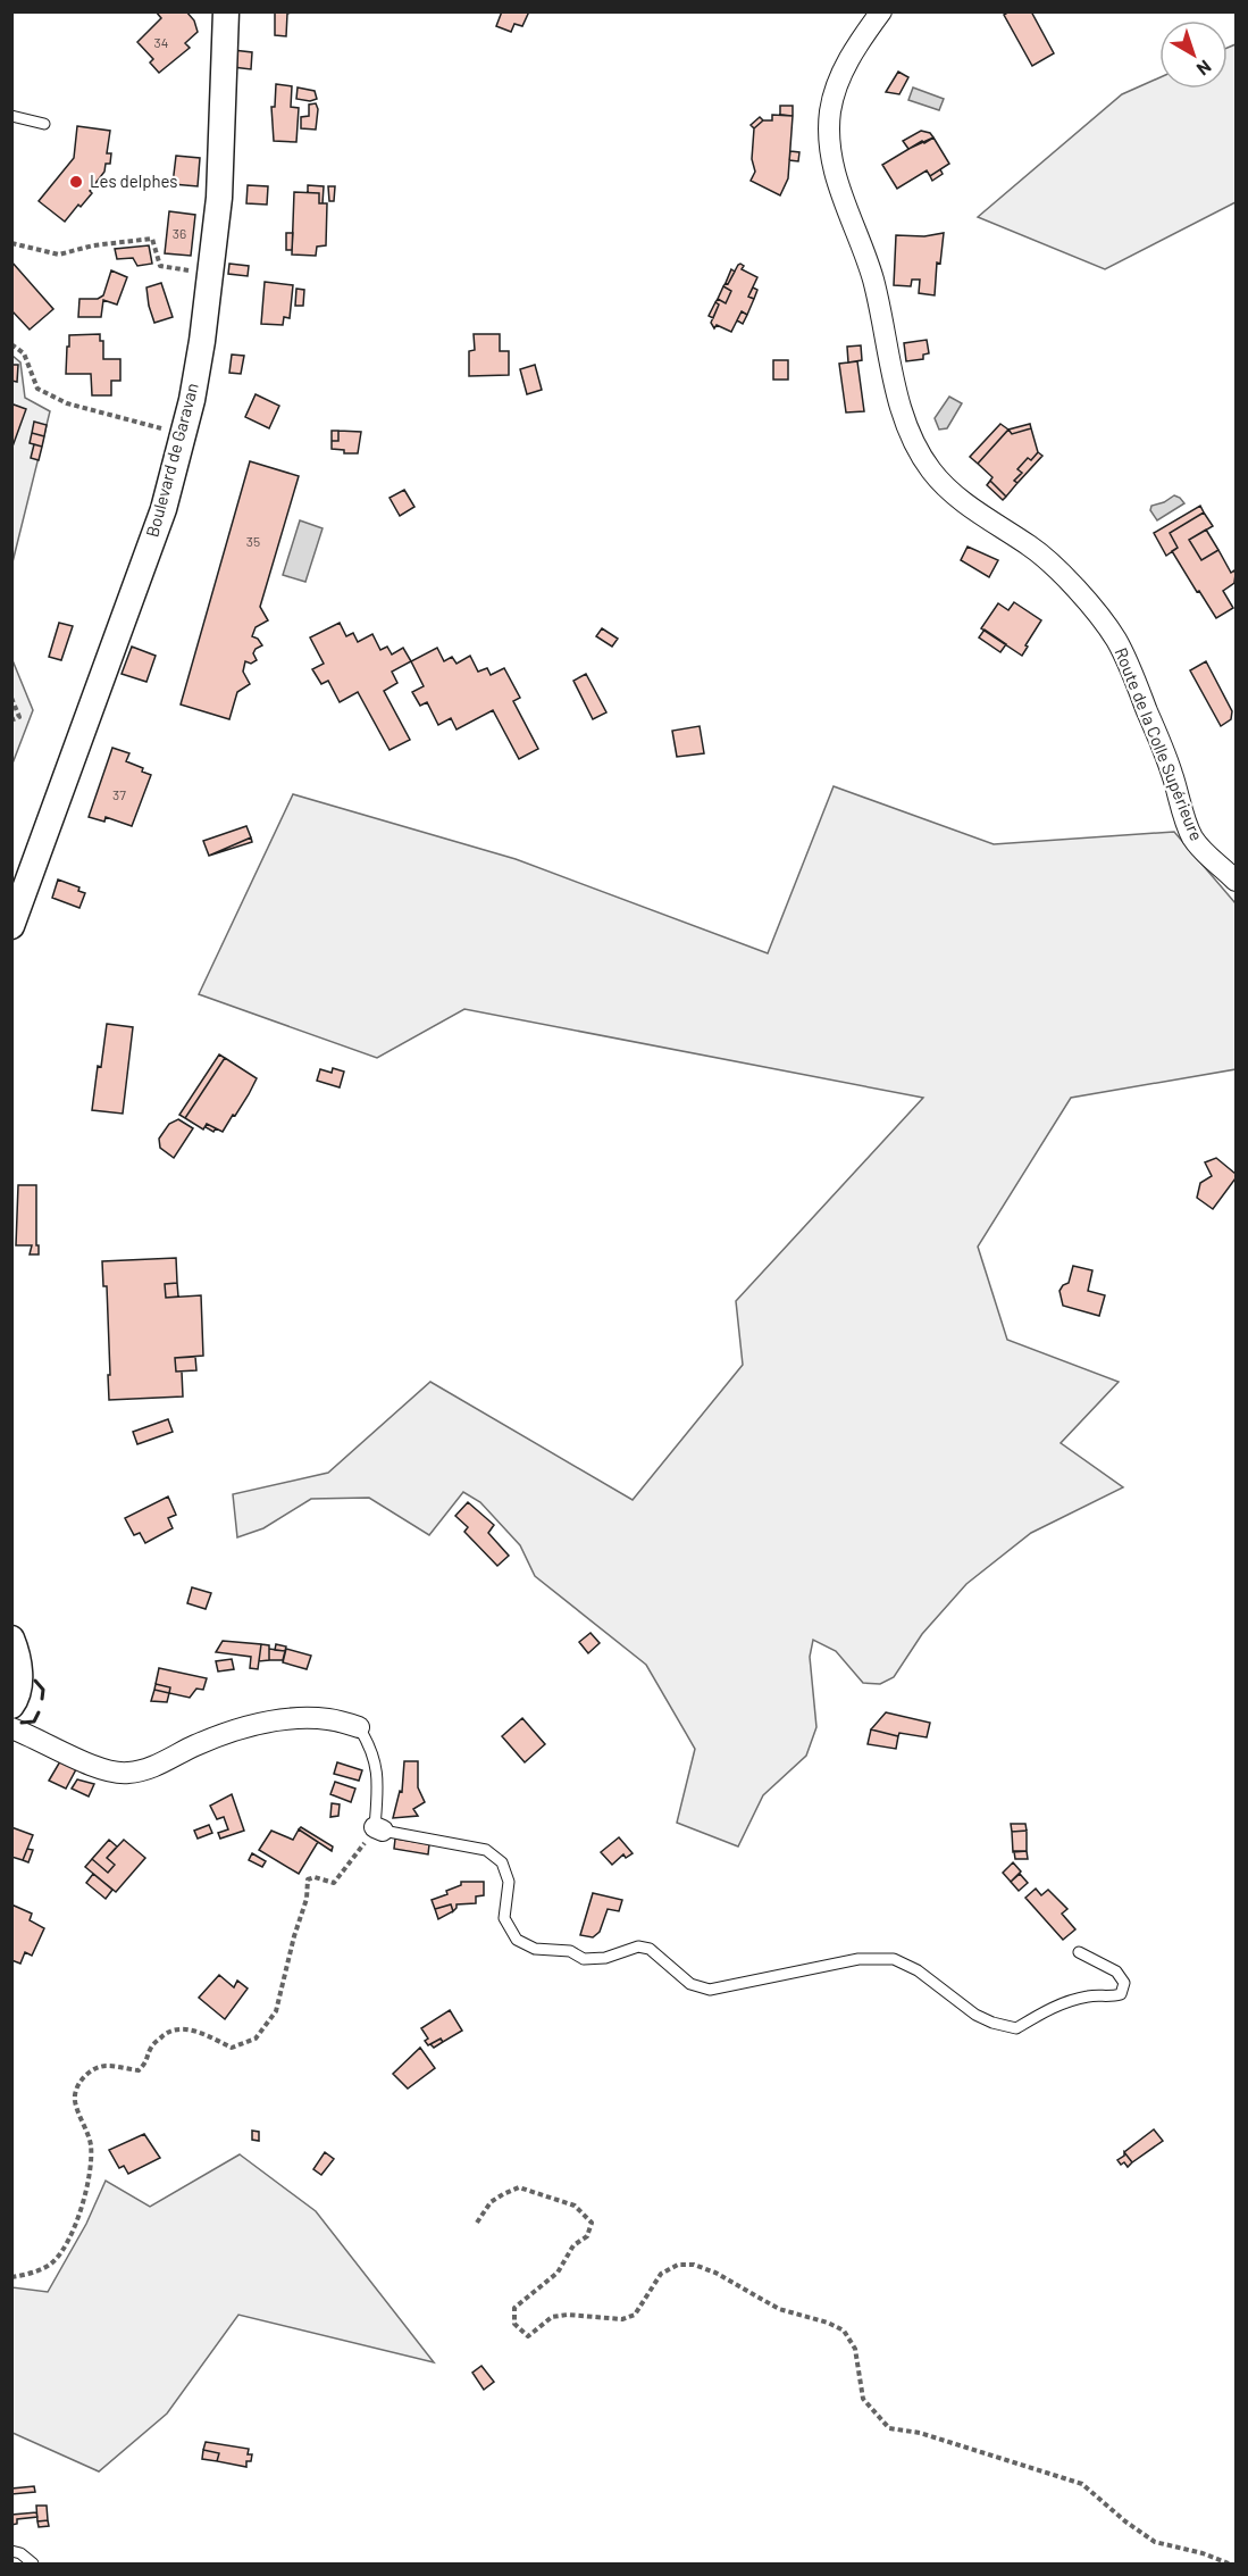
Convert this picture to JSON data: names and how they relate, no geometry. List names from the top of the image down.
{
  "streets": {
    "street": ["Boulevard de Garavan", "Route de la Colle Supérieure"]
  },
  "places": ["Les delphes"],
  "house_numbers": [
    "34",
    "36",
    "35",
    "37"
  ],
  "north": "bottom right"
}
